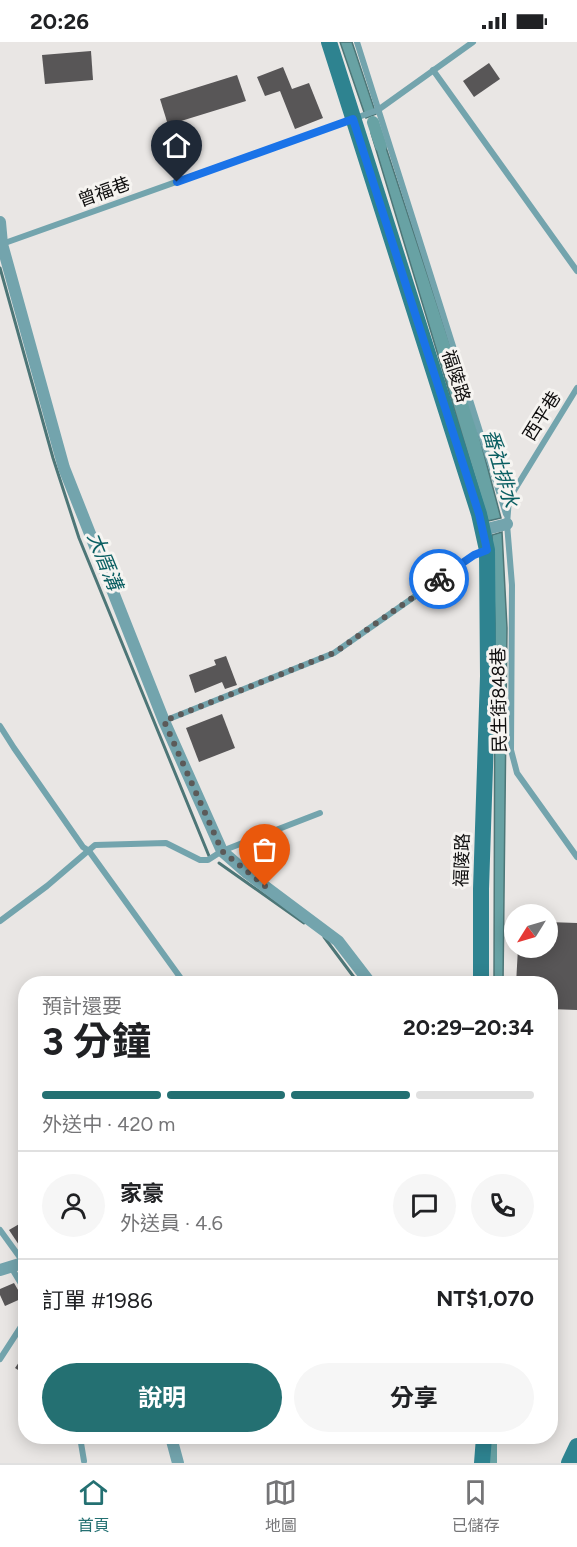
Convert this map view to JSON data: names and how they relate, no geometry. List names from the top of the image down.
{
  "streets": {
    "street": ["福陵路"],
    "lane": ["曾福巷", "西平巷", "民生街848巷"]
  },
  "crossings": [
    ["曾福巷", "福陵路"],
    ["西平巷", "民生街848巷"]
  ],
  "water": ["番社排水", "大厝溝"],
  "north": "bottom left",
  "page": {
    "status": "20:26",
    "heading": ["3 分鐘", "預計還要", "20:29–20:34"],
    "panel": [
      "家豪",
      "外送員 · 4.6",
      "訂單 #1986",
      "NT$1,070"
    ],
    "bar": "外送中 · 420 m",
    "buttons": ["說明", "分享"],
    "tabs": ["首頁", "地圖", "已儲存"]
  }
}
